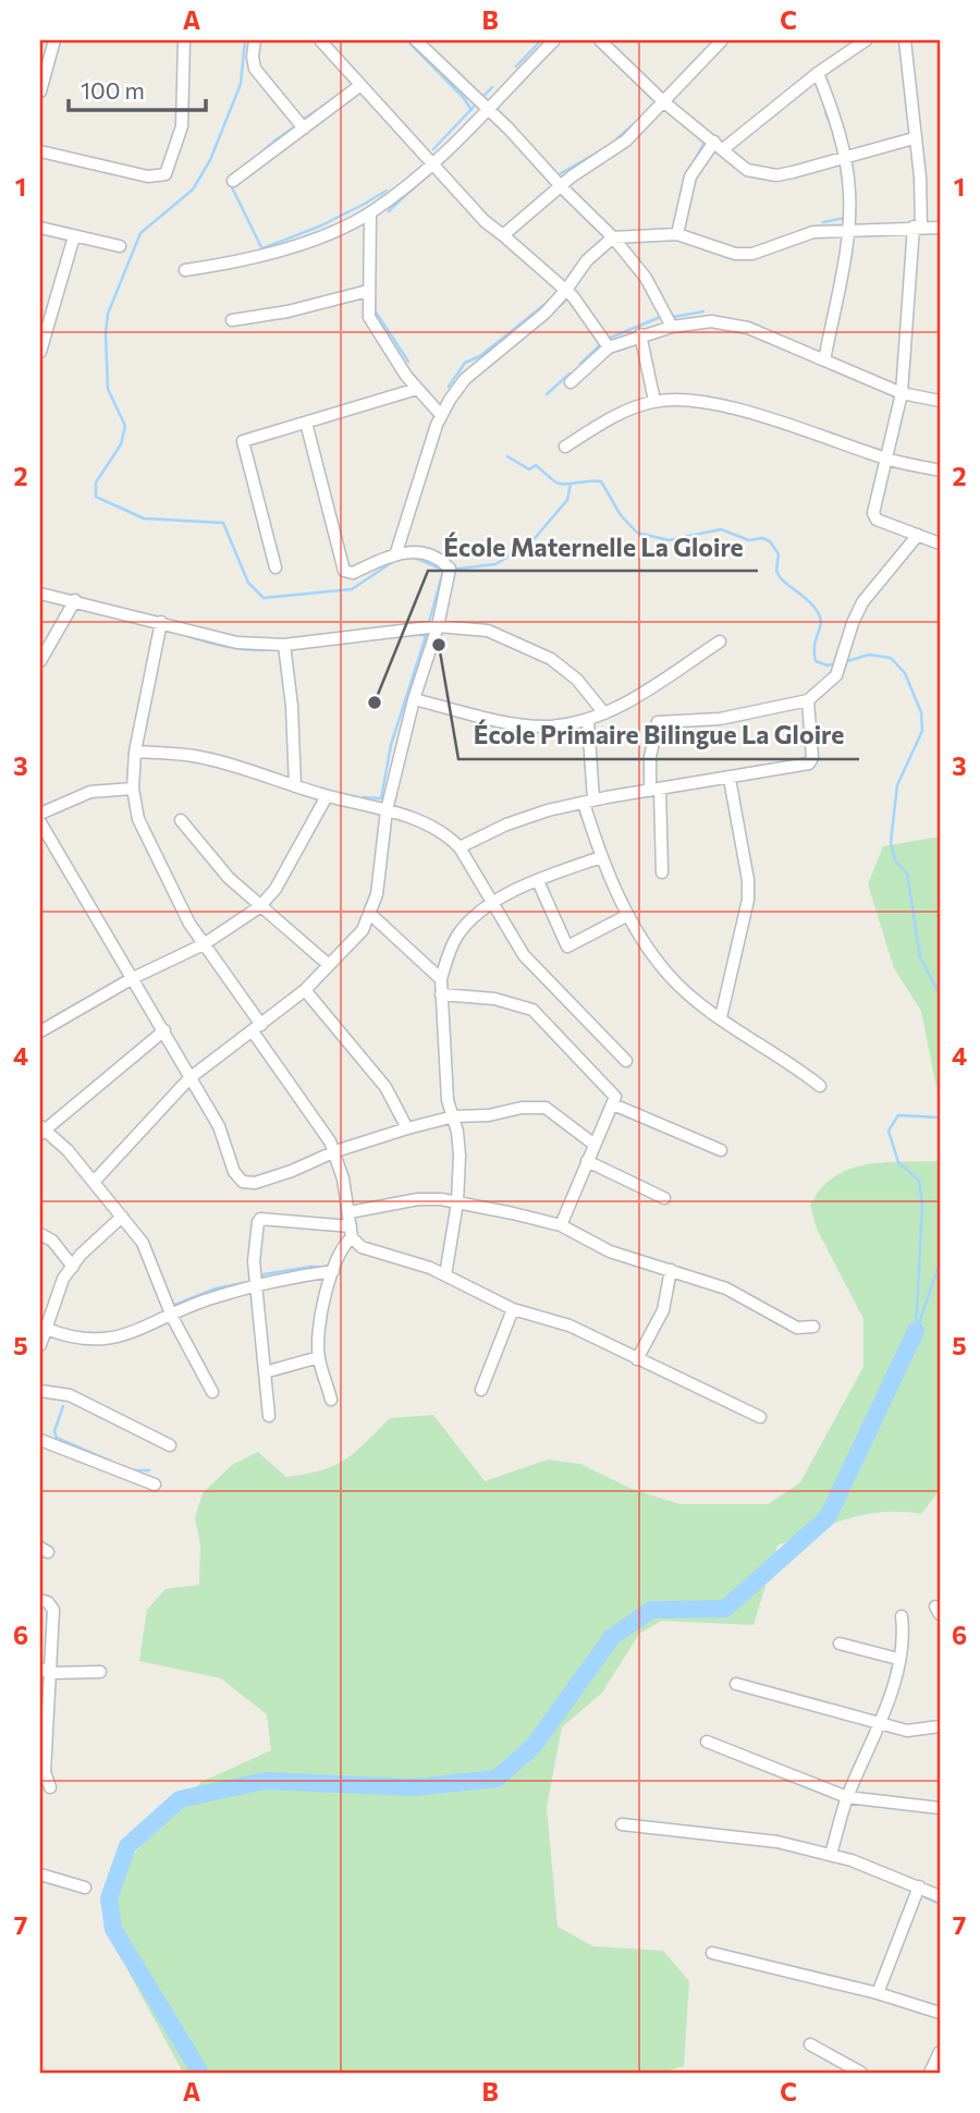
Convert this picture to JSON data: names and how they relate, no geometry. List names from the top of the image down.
{
  "places": ["École Primaire Bilingue La Gloire", "École Maternelle La Gloire"],
  "scale_bar": "100 m",
  "grid": {
    "columns": ["A", "B", "C"],
    "rows": [
      "1",
      "2",
      "3",
      "4",
      "5",
      "6",
      "7"
    ]
  }
}
